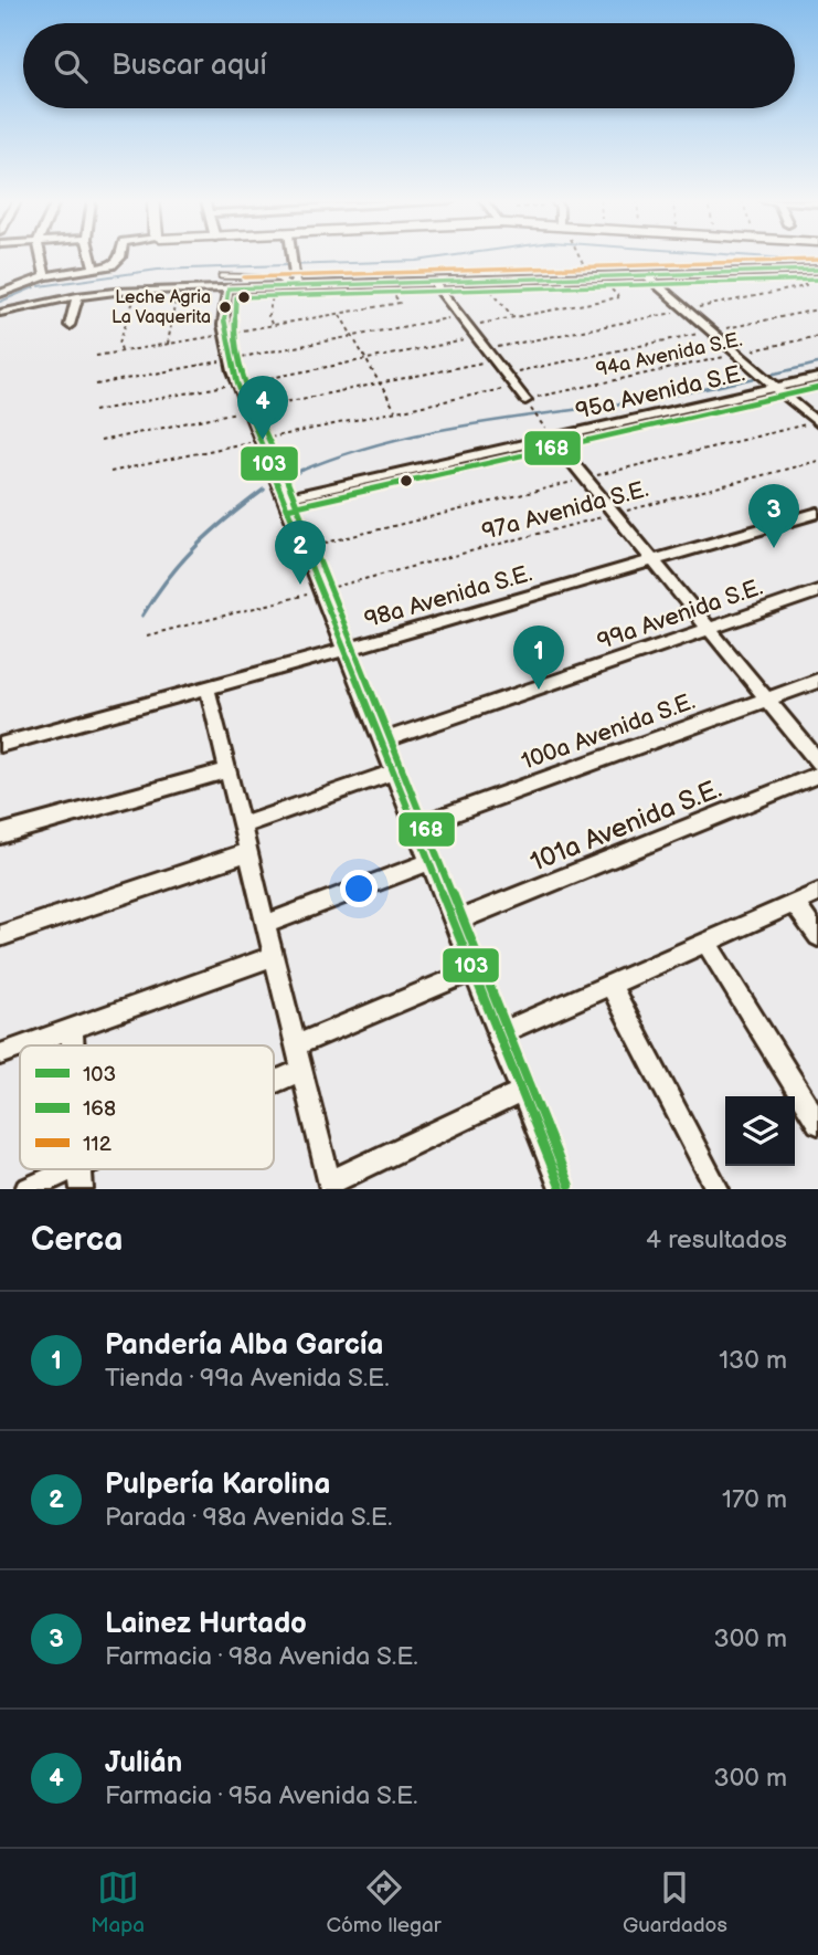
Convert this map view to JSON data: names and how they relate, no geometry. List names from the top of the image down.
{
  "streets": {
    "street": [
      "95a Avenida S.E.",
      "98a Avenida S.E.",
      "99a Avenida S.E.",
      "100a Avenida S.E.",
      "101a Avenida S.E."
    ],
    "path": ["94a Avenida S.E.", "97a Avenida S.E."]
  },
  "places": ["Leche Agria La Vaquerita"],
  "lines": ["transit line 112", "transit line 103", "transit line 168"],
  "legend": ["103", "168", "112"],
  "page": {
    "search": "Buscar aquí",
    "pins": [
      "4",
      "3",
      "2",
      "1"
    ],
    "heading": ["Cerca", "4 resultados"],
    "list": [
      {
        "mark": "1",
        "name": "Pandería Alba García",
        "note": "Tienda · 99a Avenida S.E.",
        "value": "130 m"
      },
      {
        "mark": "2",
        "name": "Pulpería Karolina",
        "note": "Parada · 98a Avenida S.E.",
        "value": "170 m"
      },
      {
        "mark": "3",
        "name": "Lainez Hurtado",
        "note": "Farmacia · 98a Avenida S.E.",
        "value": "300 m"
      },
      {
        "mark": "4",
        "name": "Julián",
        "note": "Farmacia · 95a Avenida S.E.",
        "value": "300 m"
      }
    ],
    "nav": ["Mapa", "Cómo llegar", "Guardados"]
  }
}
